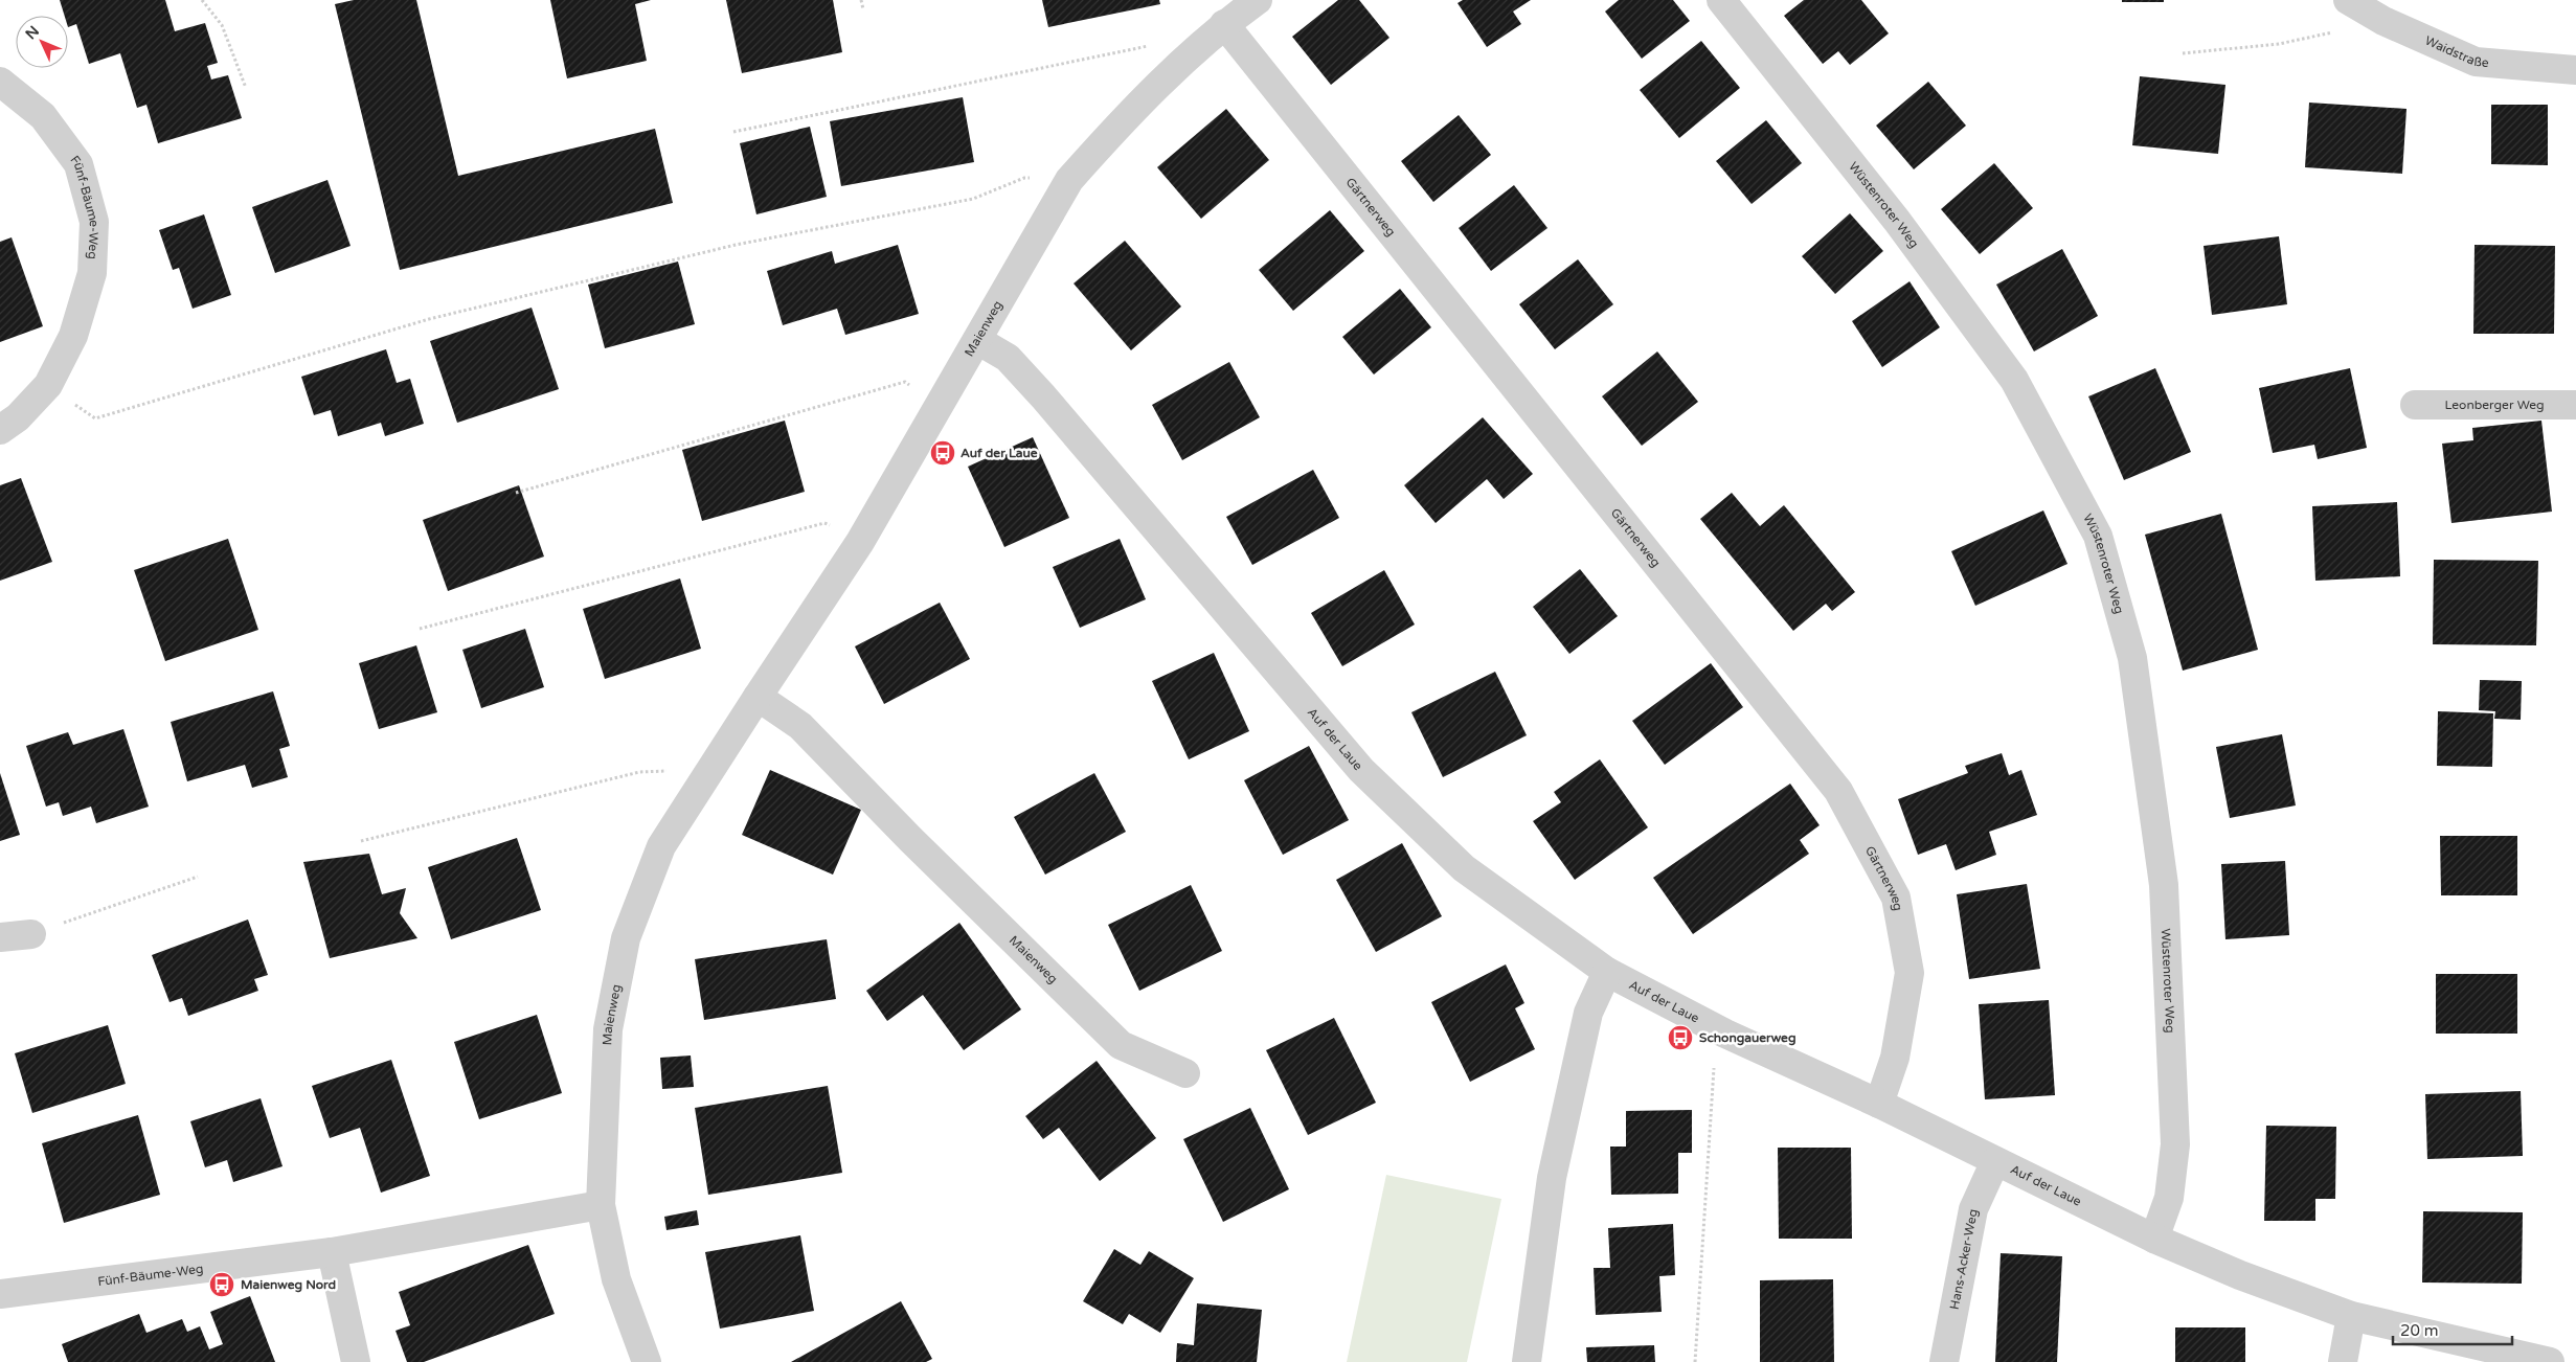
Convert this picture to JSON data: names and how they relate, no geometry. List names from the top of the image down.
{
  "streets": {
    "street": [
      "Waidstraße",
      "Wüstenroter Weg",
      "Gärtnerweg",
      "Fünf-Bäume-Weg",
      "Maienweg",
      "Leonberger Weg",
      "Auf der Laue",
      "Hans-Acker-Weg"
    ]
  },
  "crossings": [
    ["Wüstenroter Weg", "Auf der Laue"],
    ["Gärtnerweg", "Maienweg"],
    ["Gärtnerweg", "Auf der Laue"],
    ["Fünf-Bäume-Weg", "Maienweg"],
    ["Maienweg", "Auf der Laue"],
    ["Auf der Laue", "Hans-Acker-Weg"]
  ],
  "places": {
    "bus stop": ["Auf der Laue", "Schongauerweg", "Maienweg Nord"]
  },
  "scale_bar": "20 m",
  "north": "top left"
}
